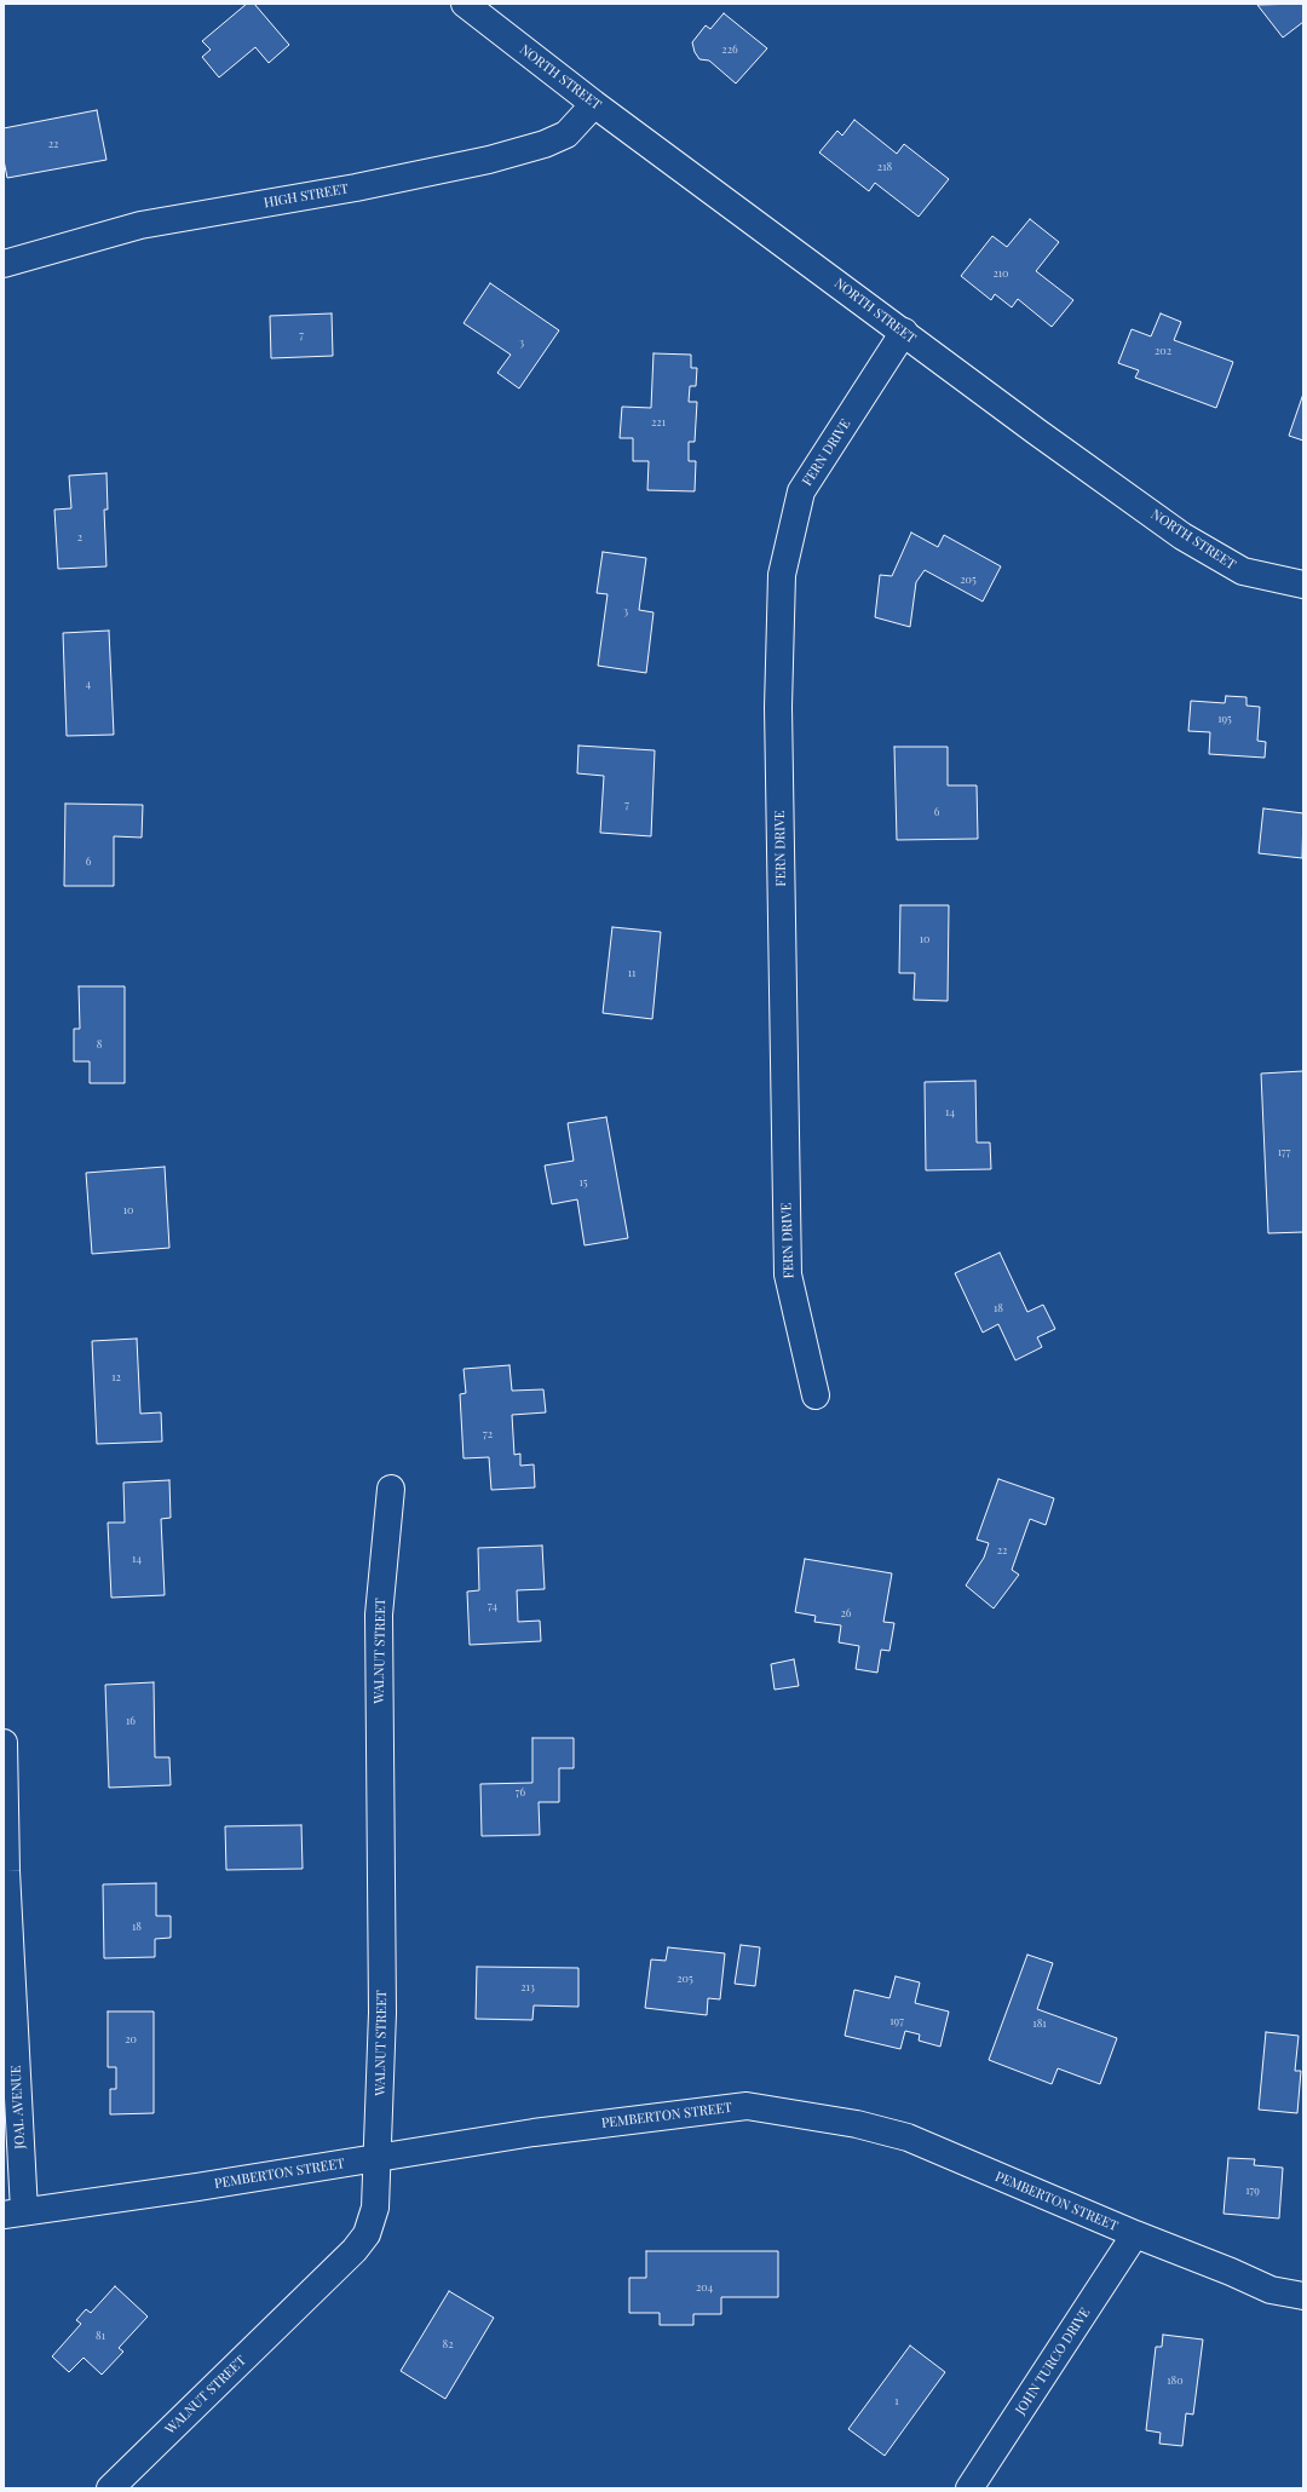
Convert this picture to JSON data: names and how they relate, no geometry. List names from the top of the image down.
{
  "streets": {
    "street": [
      "NORTH STREET",
      "HIGH STREET",
      "FERN DRIVE",
      "WALNUT STREET",
      "JOAL AVENUE",
      "PEMBERTON STREET",
      "JOHN TURCO DRIVE"
    ]
  },
  "crossings": [
    ["NORTH STREET", "HIGH STREET"],
    ["NORTH STREET", "FERN DRIVE"],
    ["WALNUT STREET", "PEMBERTON STREET"],
    ["JOAL AVENUE", "PEMBERTON STREET"],
    ["PEMBERTON STREET", "JOHN TURCO DRIVE"]
  ],
  "house_numbers": [
    "226",
    "22",
    "218",
    "210",
    "7",
    "3",
    "202",
    "221",
    "2",
    "205",
    "3",
    "4",
    "195",
    "7",
    "6",
    "6",
    "10",
    "11",
    "8",
    "14",
    "177",
    "15",
    "10",
    "18",
    "12",
    "72",
    "22",
    "14",
    "74",
    "26",
    "16",
    "76",
    "18",
    "205",
    "213",
    "197",
    "181",
    "20",
    "179",
    "204",
    "81",
    "82",
    "180",
    "1"
  ]
}
